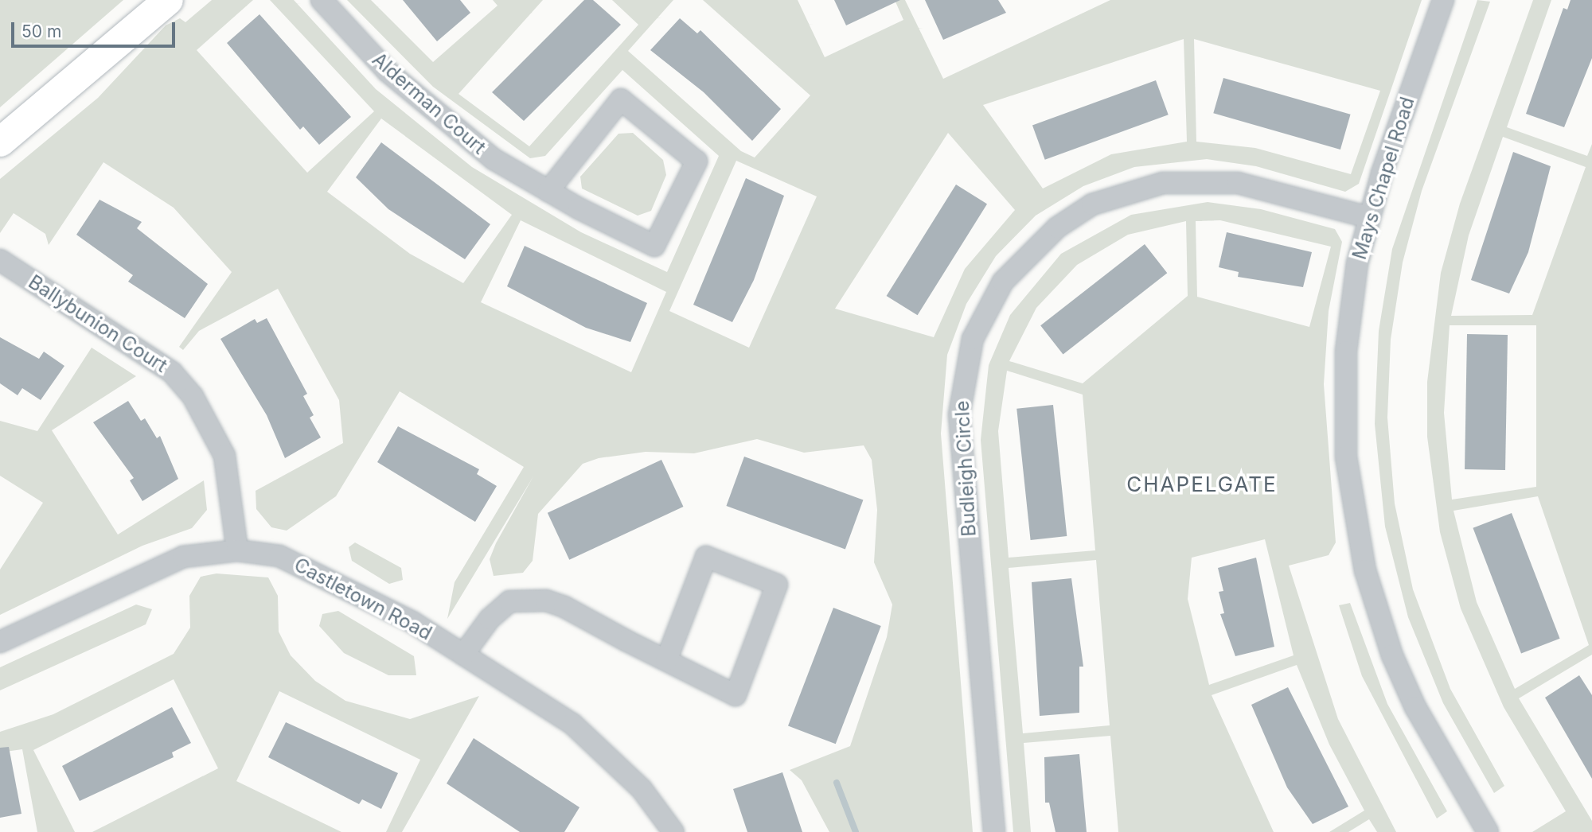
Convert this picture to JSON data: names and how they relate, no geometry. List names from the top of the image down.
{
  "streets": {
    "street": [
      "Alderman Court",
      "Mays Chapel Road",
      "Ballybunion Court",
      "Budleigh Circle",
      "Castletown Road"
    ]
  },
  "crossings": [
    ["Mays Chapel Road", "Budleigh Circle"],
    ["Ballybunion Court", "Castletown Road"]
  ],
  "districts": ["CHAPELGATE"],
  "scale_bar": "50 m"
}
